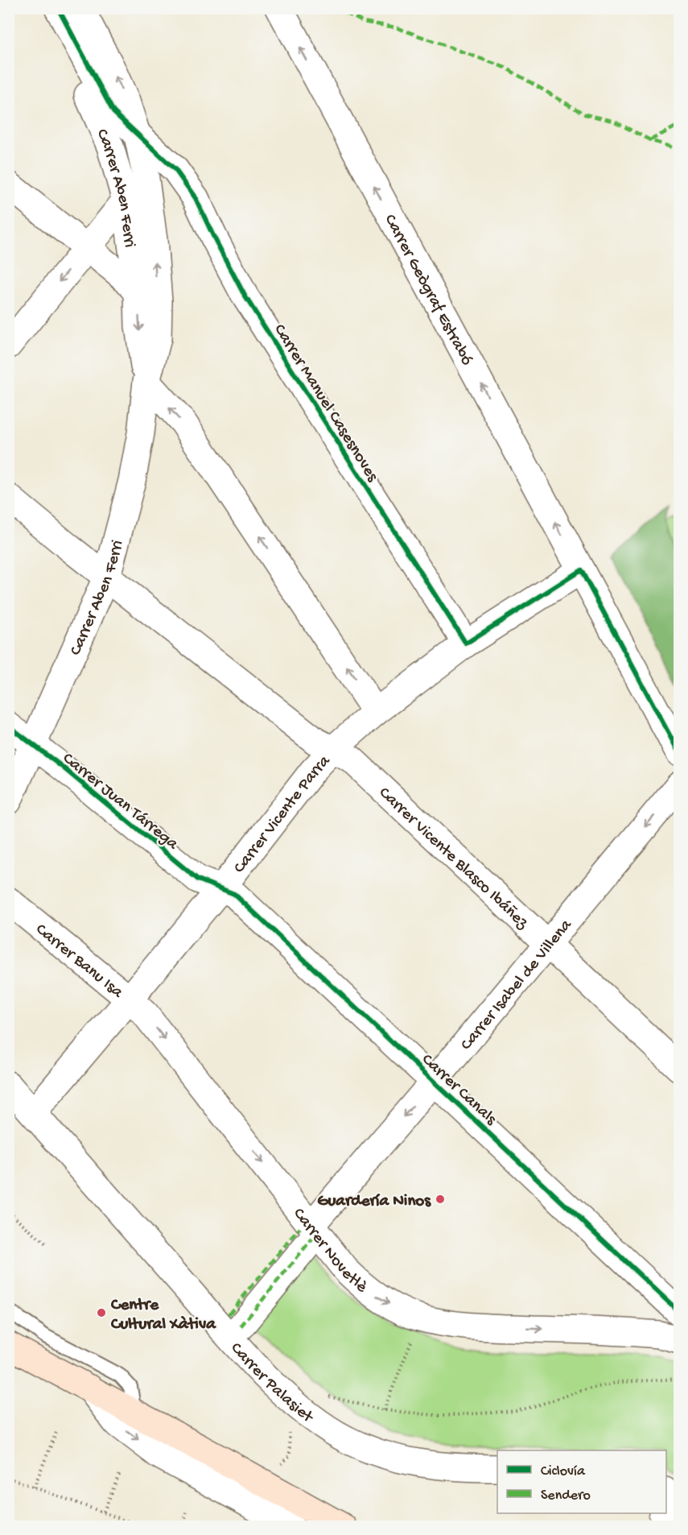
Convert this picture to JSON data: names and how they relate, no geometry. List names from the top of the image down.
{
  "streets": {
    "street": [
      "Carrer Aben Ferri",
      "Carrer Geògraf Estrabó",
      "Carrer Manuel Casesnoves",
      "Carrer Juan Tárrega",
      "Carrer Vicente Parra",
      "Carrer Vicente Blasco Ibáñez",
      "Carrer Banu Isa",
      "Carrer Isabel de Villena",
      "Carrer Canals",
      "Carrer Novetlè",
      "Carrer Palasiet"
    ]
  },
  "crossings": [
    ["Carrer Aben Ferri", "Carrer Manuel Casesnoves"],
    ["Carrer Aben Ferri", "Carrer Juan Tárrega"],
    ["Carrer Aben Ferri", "Carrer Vicente Blasco Ibáñez"],
    ["Carrer Geògraf Estrabó", "Carrer Vicente Parra"],
    ["Carrer Manuel Casesnoves", "Carrer Vicente Parra"],
    ["Carrer Juan Tárrega", "Carrer Vicente Parra"],
    ["Carrer Juan Tárrega", "Carrer Canals"],
    ["Carrer Vicente Parra", "Carrer Vicente Blasco Ibáñez"],
    ["Carrer Vicente Parra", "Carrer Banu Isa"],
    ["Carrer Vicente Parra", "Carrer Canals"],
    ["Carrer Vicente Parra", "Carrer Novetlè"],
    ["Carrer Vicente Parra", "Carrer Palasiet"],
    ["Carrer Vicente Blasco Ibáñez", "Carrer Isabel de Villena"],
    ["Carrer Banu Isa", "Carrer Novetlè"],
    ["Carrer Isabel de Villena", "Carrer Canals"],
    ["Carrer Isabel de Villena", "Carrer Novetlè"]
  ],
  "one_way": ["Carrer Geògraf Estrabó", "Carrer Isabel de Villena"],
  "places": ["Guardería Ninos", "Centre Cultural Xàtiva"],
  "legend": ["Ciclovía", "Sendero"]
}
